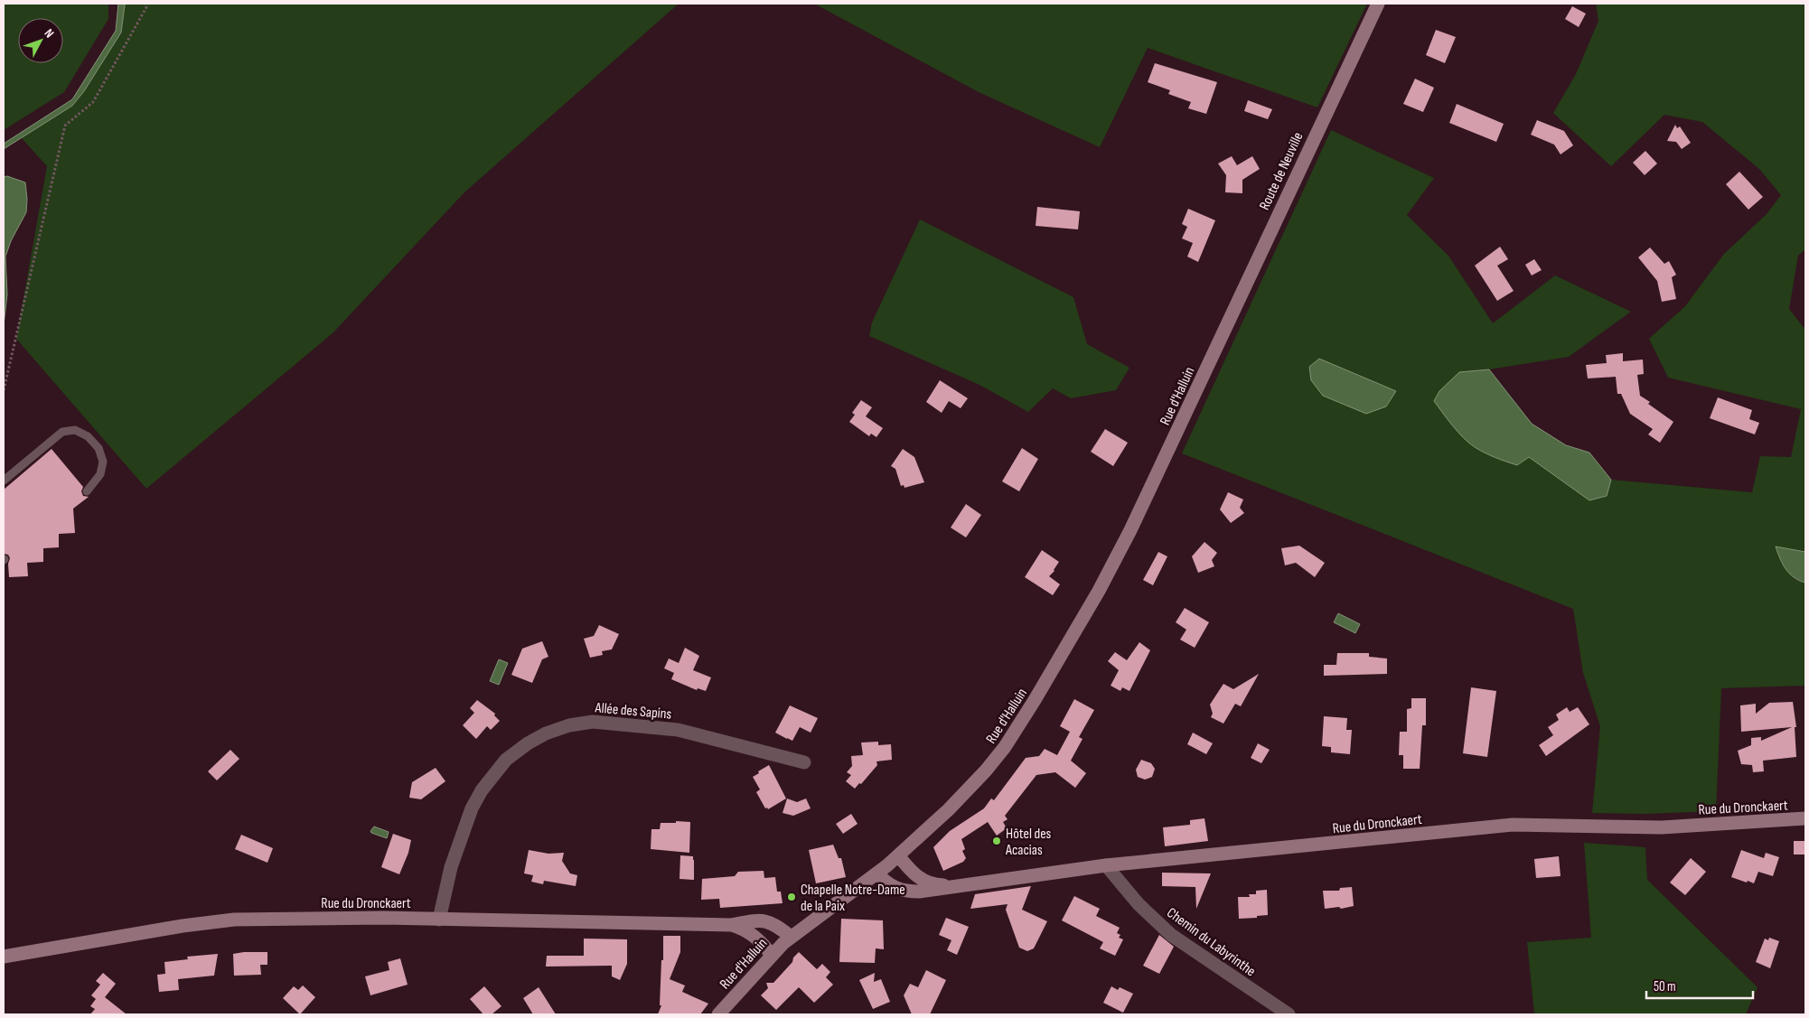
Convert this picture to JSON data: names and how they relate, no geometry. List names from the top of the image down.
{
  "streets": {
    "main road": ["Route de Neuville", "Rue d'Halluin", "Rue du Dronckaert"],
    "street": ["Allée des Sapins", "Chemin du Labyrinthe"]
  },
  "crossings": [
    ["Route de Neuville", "Rue d'Halluin"],
    ["Rue d'Halluin", "Rue du Dronckaert"],
    ["Allée des Sapins", "Rue du Dronckaert"],
    ["Rue du Dronckaert", "Chemin du Labyrinthe"]
  ],
  "places": ["Hôtel des Acacias", "Chapelle Notre-Dame de la Paix"],
  "scale_bar": "50 m",
  "north": "top right"
}
